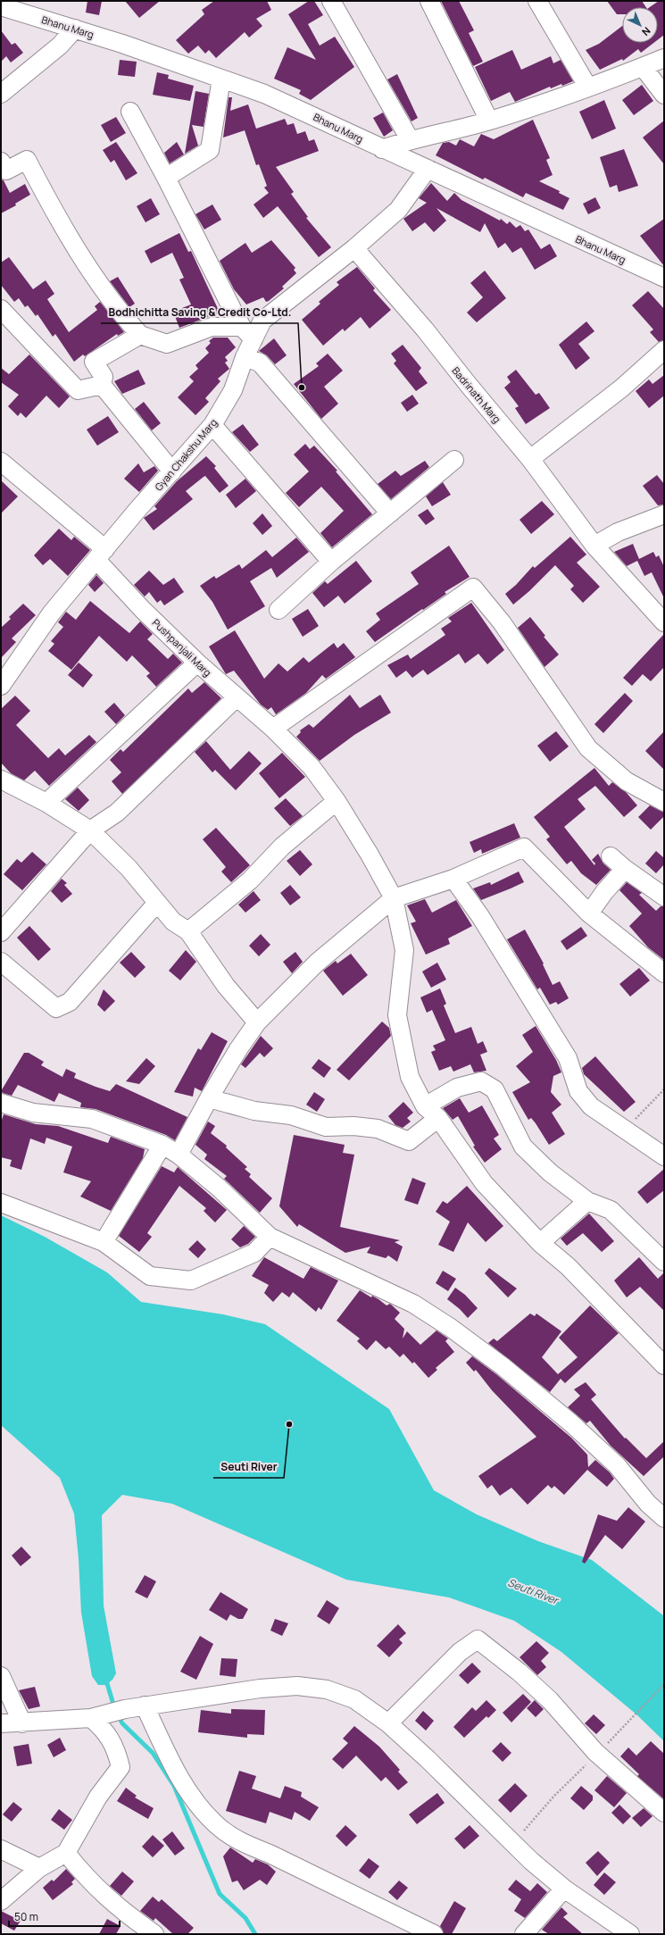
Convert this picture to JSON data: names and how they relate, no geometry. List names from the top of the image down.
{
  "streets": {
    "street": [
      "Bhanu Marg",
      "Badrinath Marg",
      "Gyan Chakshu Marg",
      "Pushpanjali Marg"
    ]
  },
  "crossings": [
    ["Bhanu Marg", "Gyan Chakshu Marg"],
    ["Badrinath Marg", "Gyan Chakshu Marg"],
    ["Gyan Chakshu Marg", "Pushpanjali Marg"]
  ],
  "water": ["Seuti River"],
  "places": ["Bodhichitta Saving & Credit Co-Ltd.", "Seuti River"],
  "scale_bar": "50 m",
  "north": "bottom right"
}
